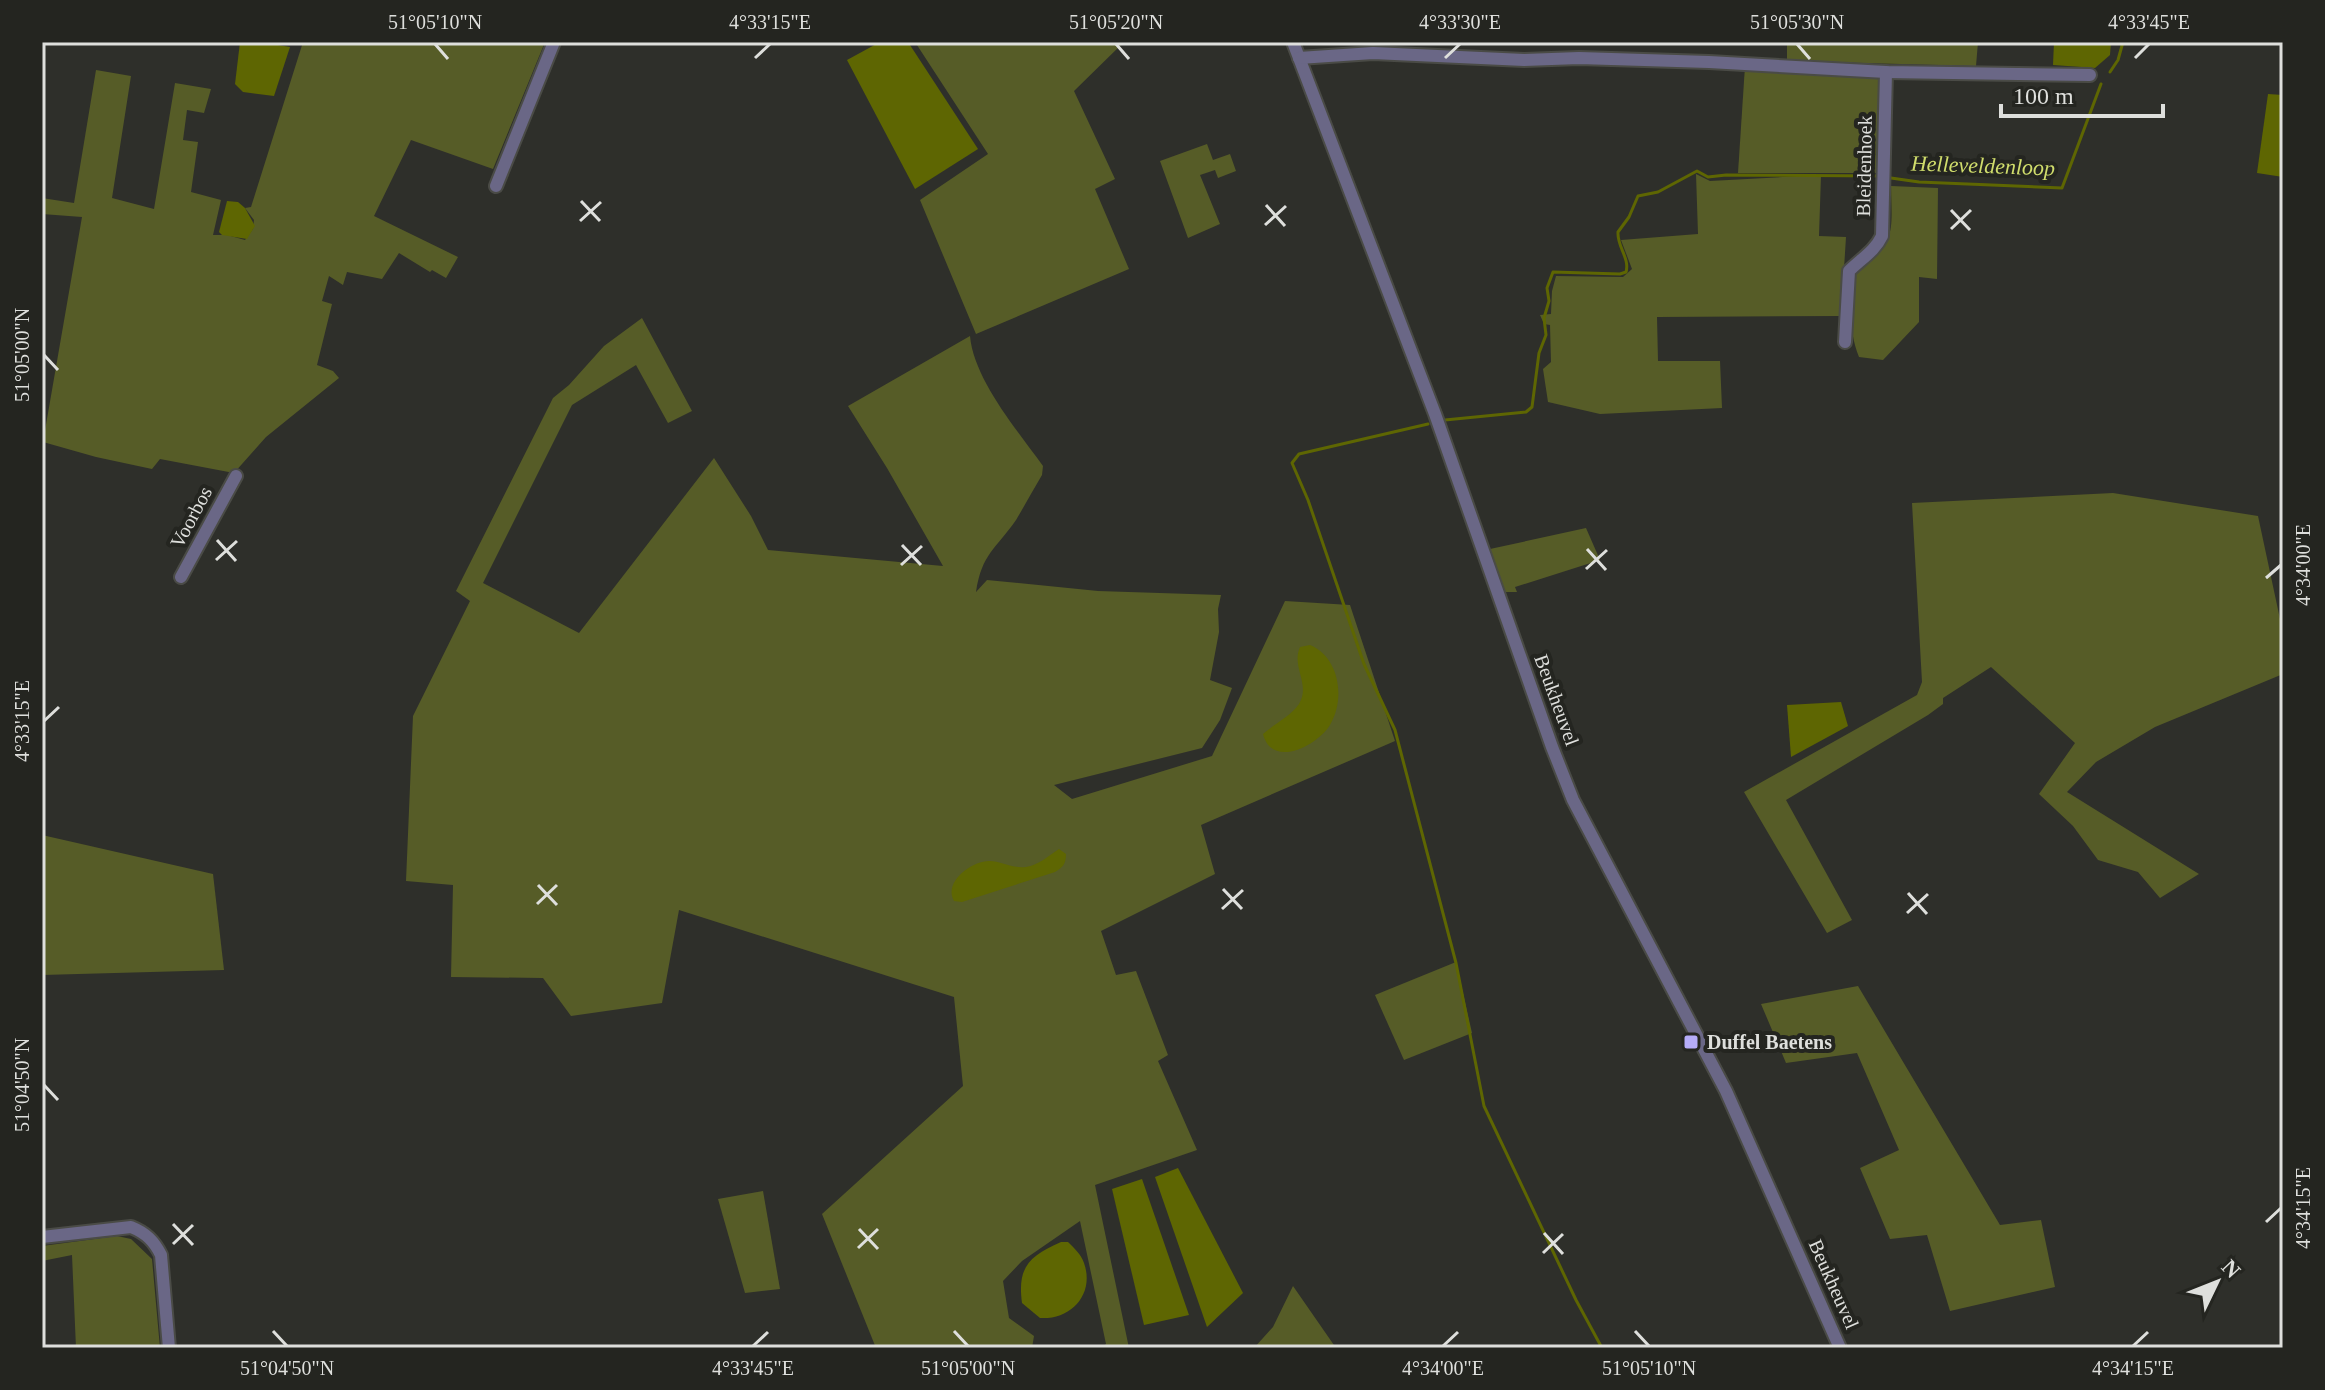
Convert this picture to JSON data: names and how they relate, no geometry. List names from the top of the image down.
{
  "streets": {
    "street": ["Bleidenhoek", "Voorbos", "Beukheuvel"]
  },
  "water": ["Helleveldenloop"],
  "places": {
    "transit": ["Duffel Baetens"]
  },
  "scale_bar": "100 m",
  "north": "top right",
  "coordinates": [
    "51°05'10\"N",
    "4°33'15\"E",
    "51°05'20\"N",
    "4°33'30\"E",
    "51°05'30\"N",
    "4°33'45\"E",
    "51°05'00\"N",
    "4°34'00\"E",
    "51°04'50\"N",
    "4°34'15\"E"
  ]
}
